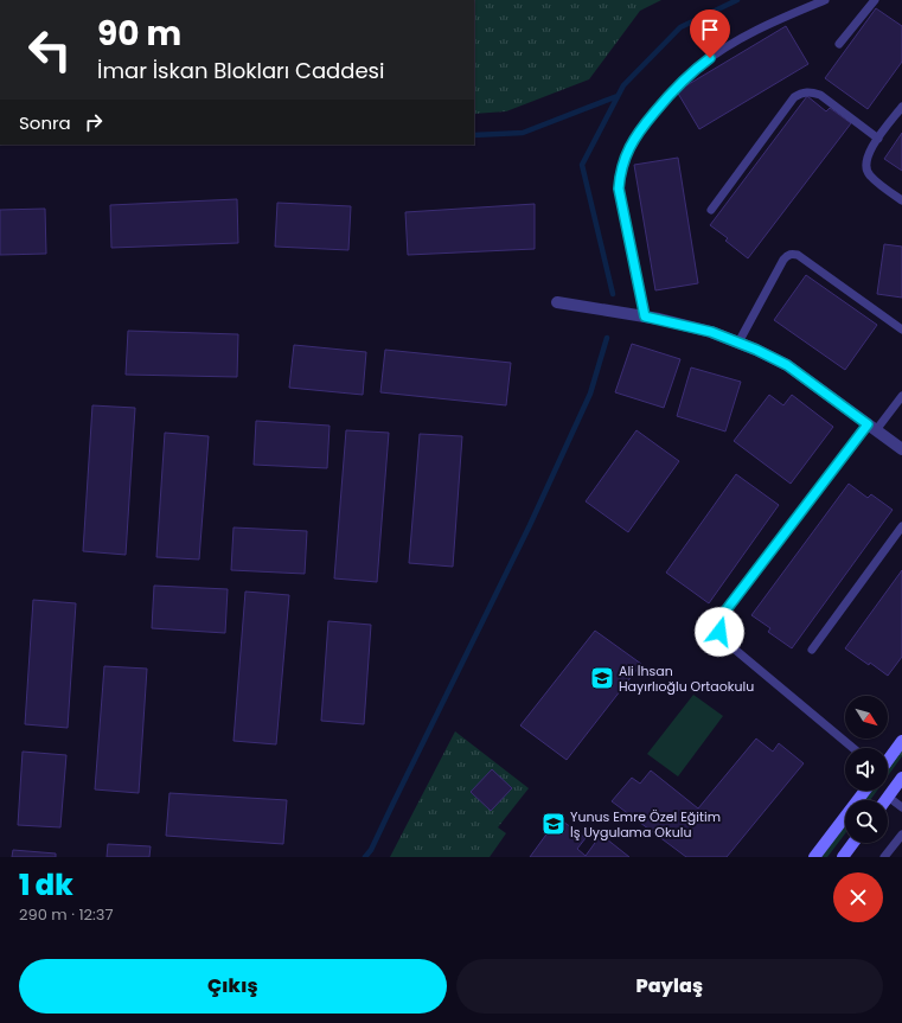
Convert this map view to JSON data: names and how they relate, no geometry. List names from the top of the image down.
{
  "places": {
    "school or university": ["Ali İhsan Hayırlıoğlu Ortaokulu", "Yunus Emre Özel Eğitim İş Uygulama Okulu"]
  },
  "north": "bottom right",
  "page": {
    "turn": ["90 m", "İmar İskan Blokları Caddesi"],
    "then": "Sonra",
    "heading": ["1 dk", "290 m · 12:37"],
    "buttons": ["Çıkış", "Paylaş"]
  }
}
